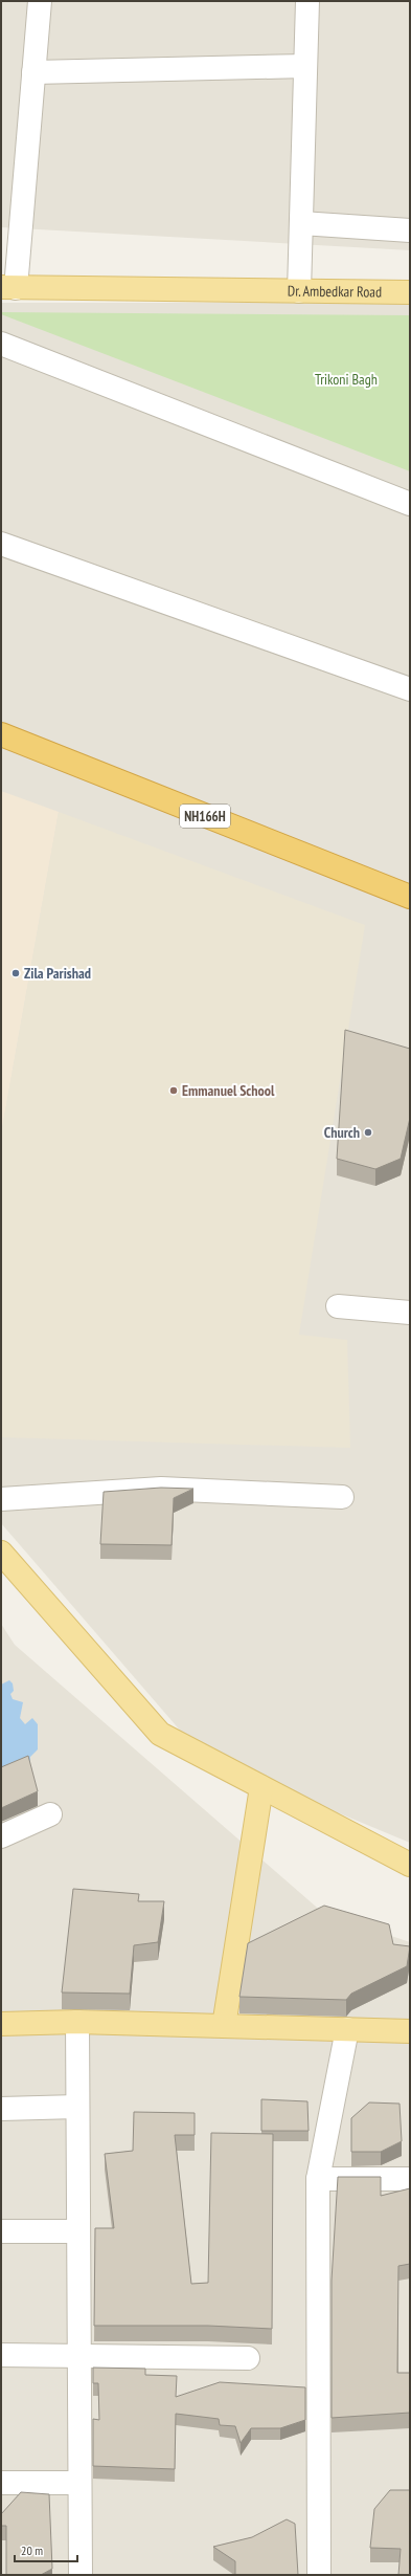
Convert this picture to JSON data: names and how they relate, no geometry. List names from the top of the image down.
{
  "streets": {
    "highway": ["NH166H"],
    "main road": ["Dr. Ambedkar Road"]
  },
  "parks": ["Trikoni Bagh"],
  "places": ["Zila Parishad", "Emmanuel School", "Church"],
  "scale_bar": "20 m"
}
